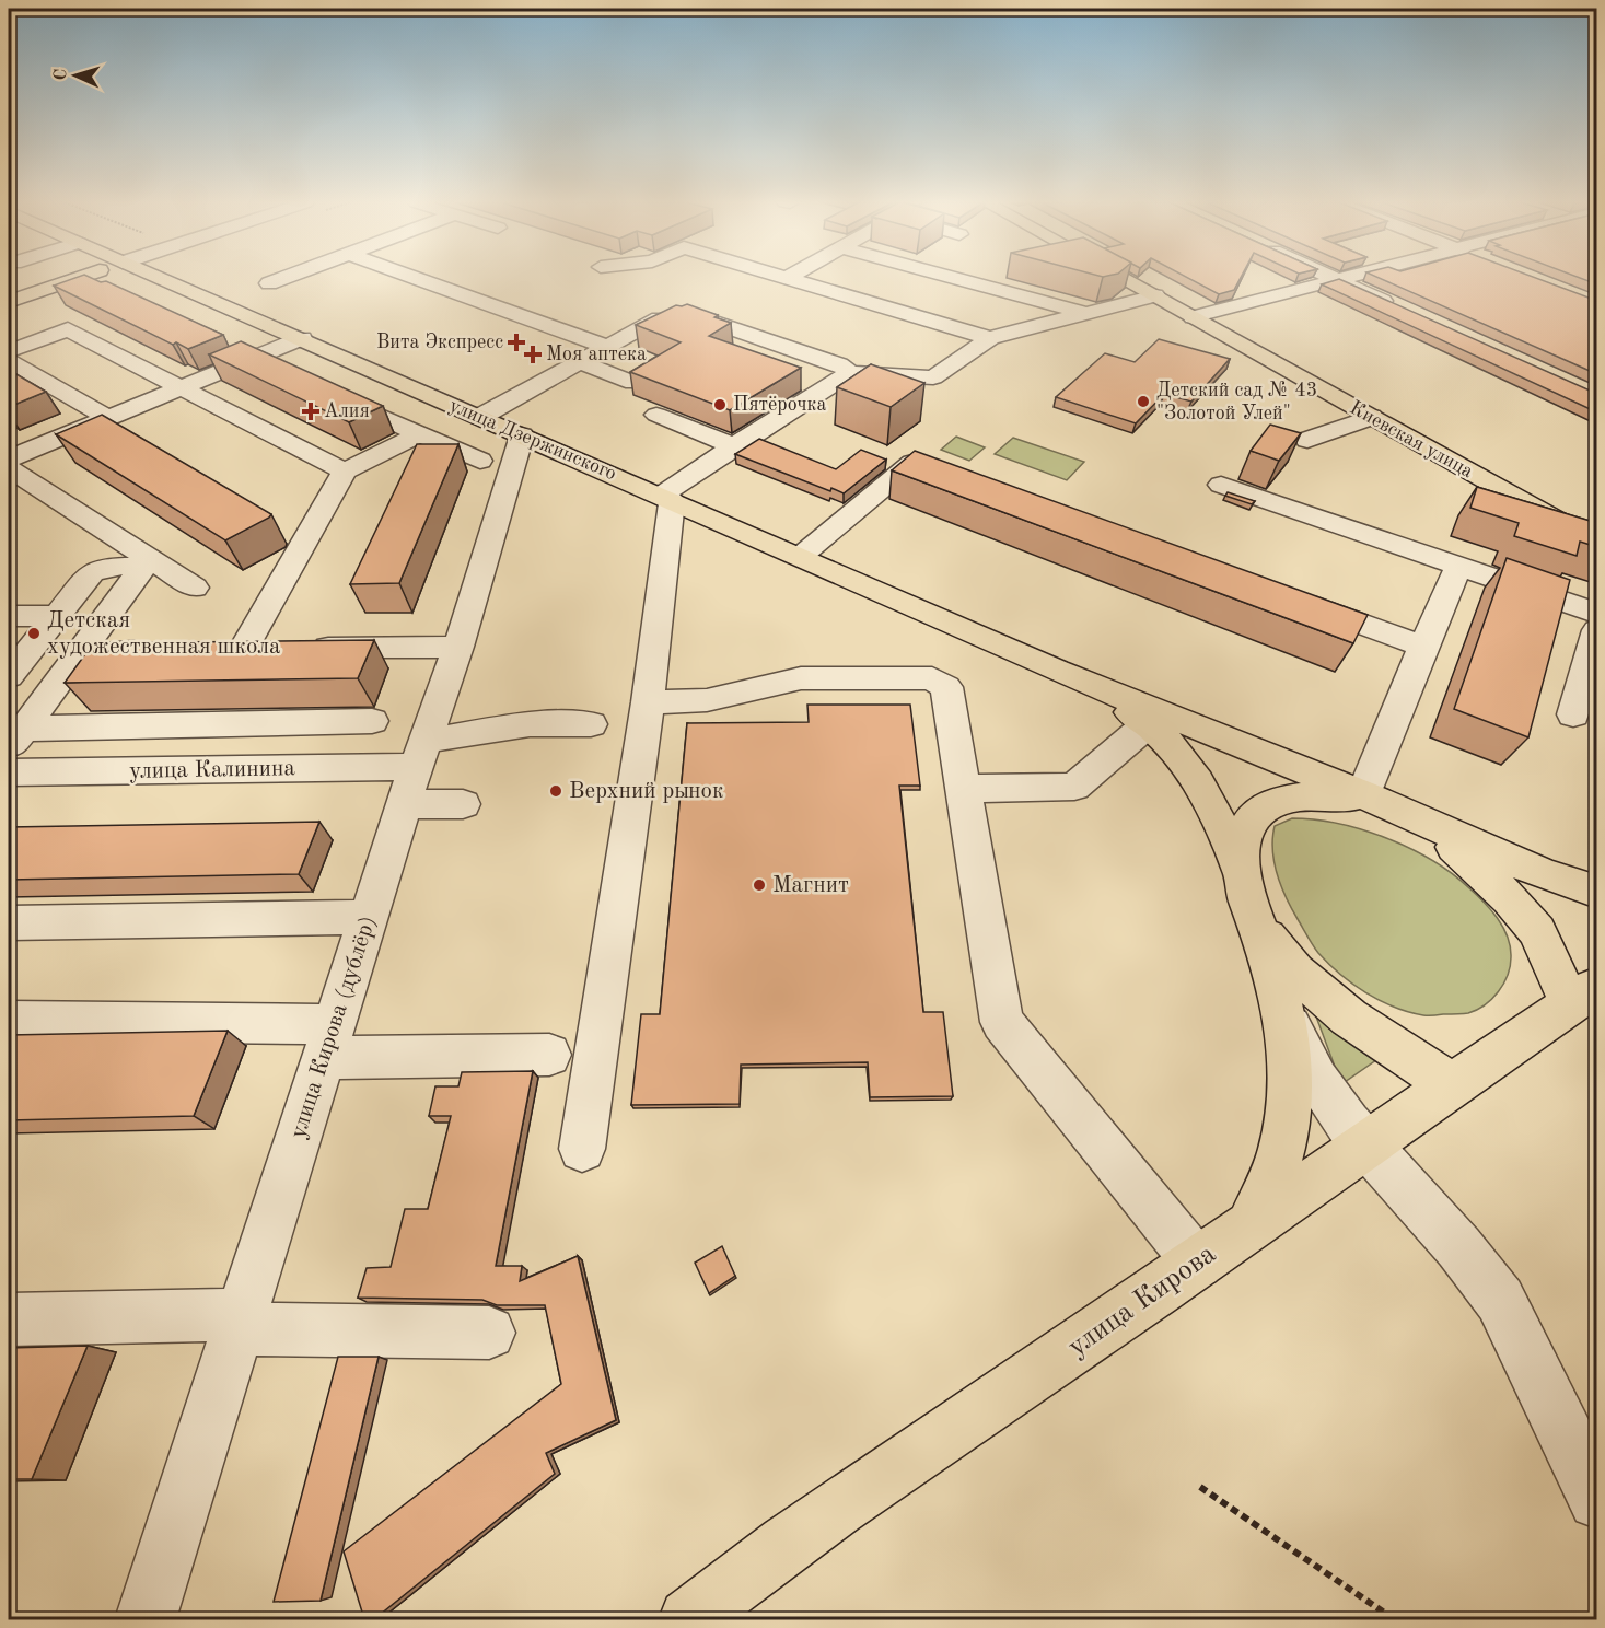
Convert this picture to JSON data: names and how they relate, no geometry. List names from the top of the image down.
{
  "streets": {
    "main road": ["улица Дзержинского", "Киевская улица", "улица Кирова"],
    "street": ["улица Калинина", "улица Кирова (дублёр)"]
  },
  "crossings": [
    ["улица Дзержинского", "улица Кирова (дублёр)"],
    ["улица Калинина", "улица Кирова (дублёр)"]
  ],
  "places": {
    "health": ["Вита Экспресс", "Моя аптека", "Алия"],
    "other": [
      "Детский сад № 43 \"Золотой Улей\"",
      "Пятёрочка",
      "Детская художественная школа",
      "Верхний рынок",
      "Магнит"
    ]
  },
  "north": "left"
}
